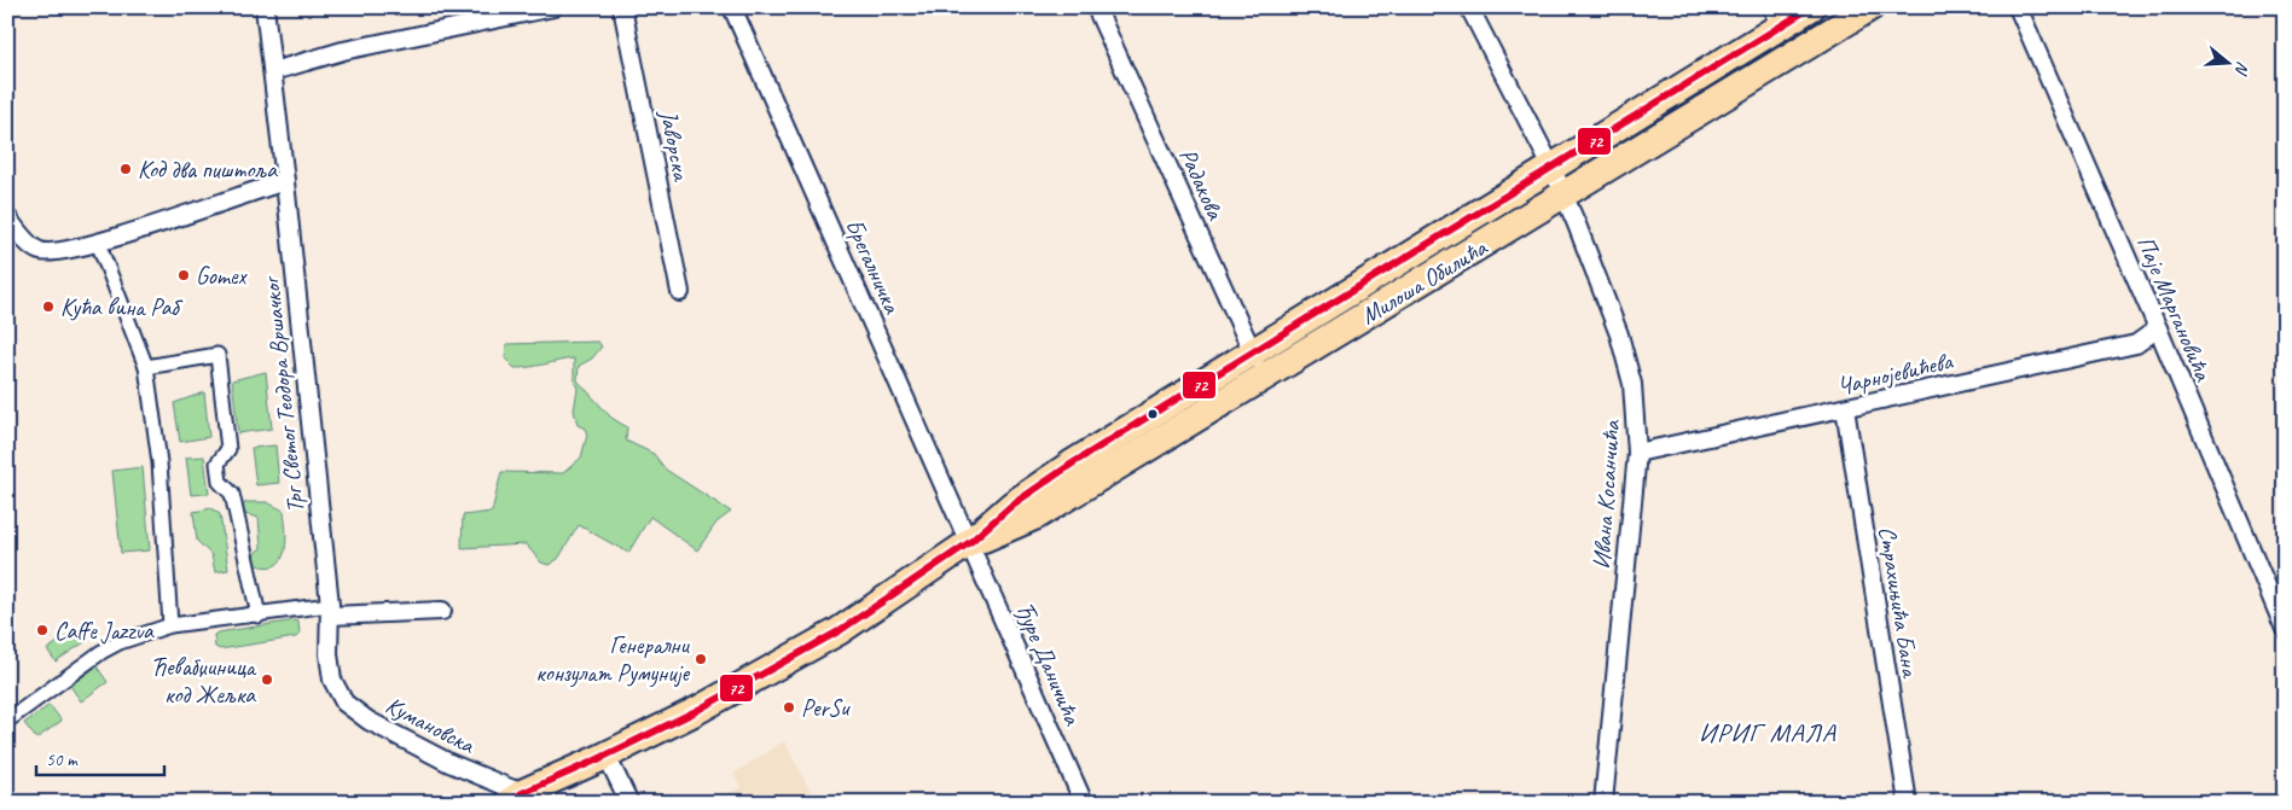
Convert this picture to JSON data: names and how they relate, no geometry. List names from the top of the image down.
{
  "streets": {
    "main road": ["Милоша Обилића"],
    "street": [
      "Јаворска",
      "Радакова",
      "Брегалничка",
      "Паје Маргановића",
      "Чарнојевићева",
      "Трг Светог Теодора Вршачког",
      "Ивана Косанчића",
      "Страхињића Бана",
      "Ђуре Даничића",
      "Кумановска"
    ]
  },
  "crossings": [
    ["Радакова", "Милоша Обилића"],
    ["Брегалничка", "Милоша Обилића"],
    ["Брегалничка", "Ђуре Даничића"],
    ["Милоша Обилића", "Ивана Косанчића"],
    ["Милоша Обилића", "Ђуре Даничића"],
    ["Милоша Обилића", "Кумановска"],
    ["Паје Маргановића", "Чарнојевићева"],
    ["Чарнојевићева", "Ивана Косанчића"],
    ["Чарнојевићева", "Страхињића Бана"],
    ["Трг Светог Теодора Вршачког", "Кумановска"]
  ],
  "districts": ["ИРИГ МАЛА"],
  "places": [
    "Код два пиштоља",
    "Gomex",
    "Кућа вина Раб",
    "Caffe Jazzva",
    "Генерални конзулат Румуније",
    "Ћевабџиница код Жељка",
    "PerSu"
  ],
  "lines": ["transit line 72"],
  "scale_bar": "50 m",
  "north": "right"
}
